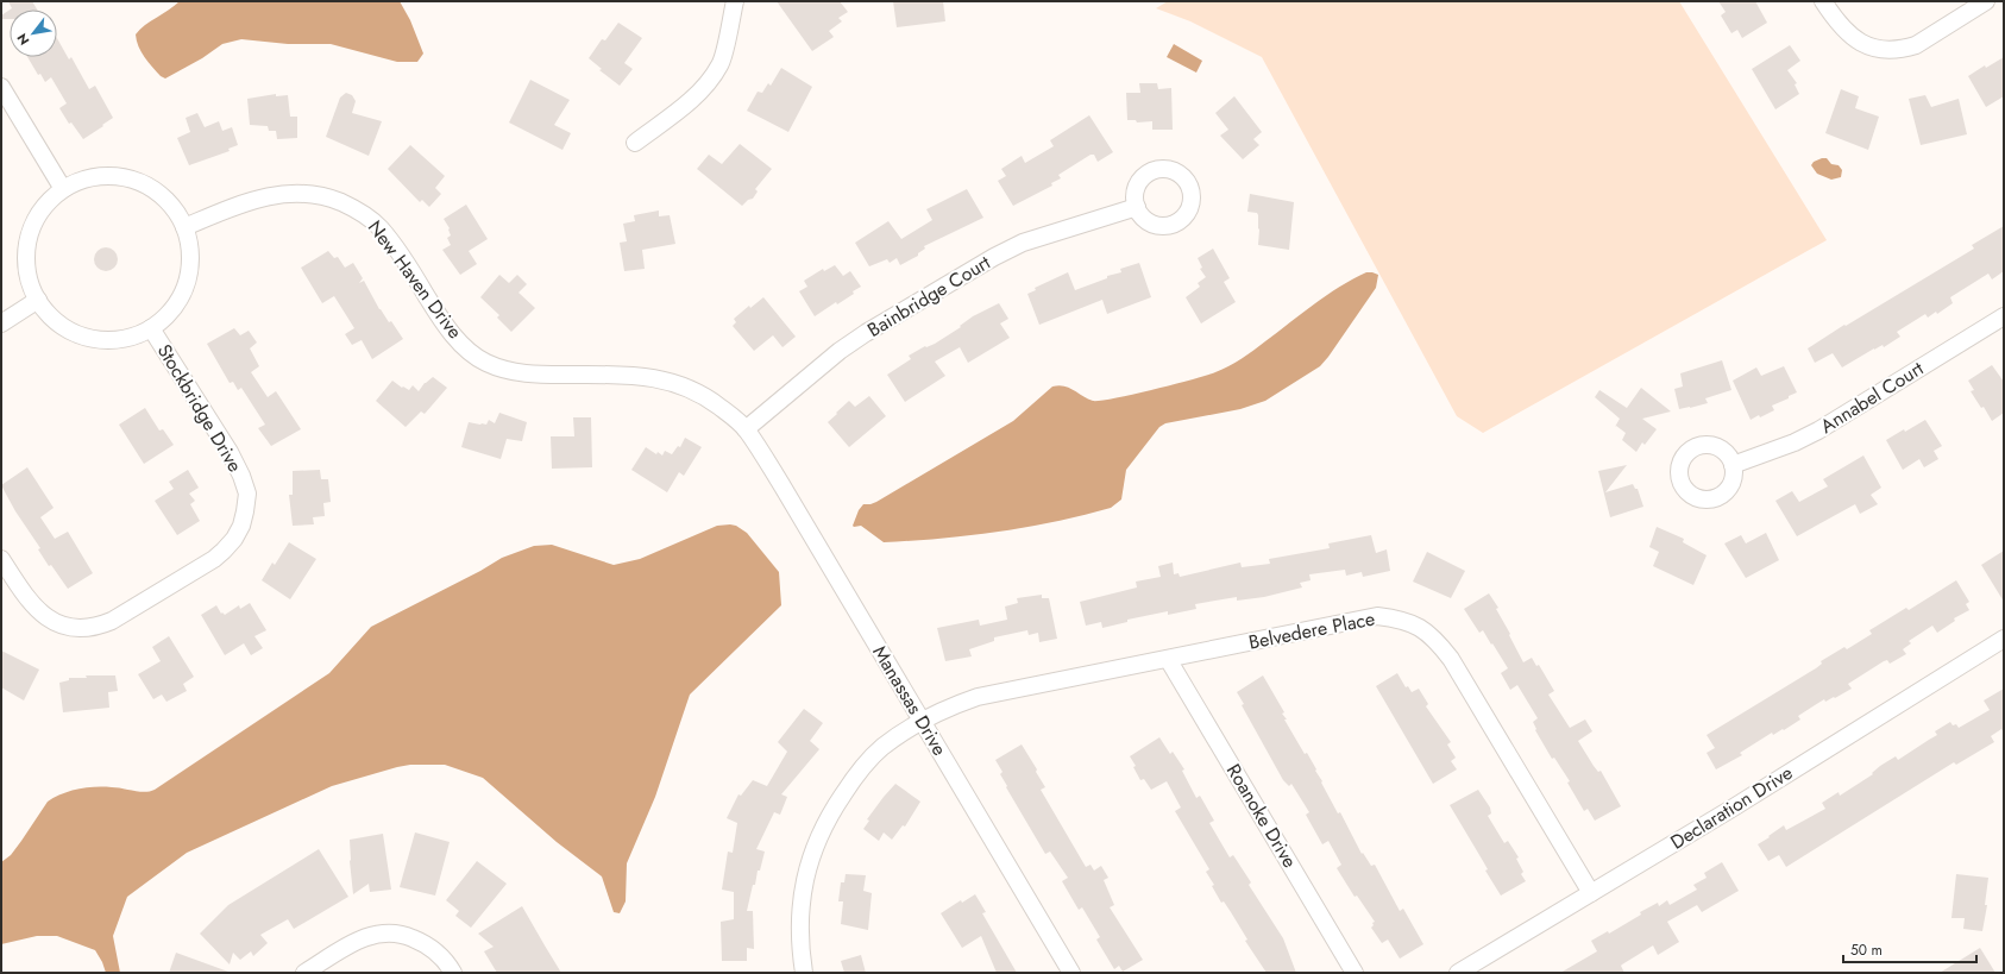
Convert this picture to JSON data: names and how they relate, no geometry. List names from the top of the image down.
{
  "streets": {
    "street": [
      "New Haven Drive",
      "Bainbridge Court",
      "Annabel Court",
      "Stockbridge Drive",
      "Belvedere Place",
      "Manassas Drive",
      "Declaration Drive",
      "Roanoke Drive"
    ]
  },
  "crossings": [
    ["New Haven Drive", "Bainbridge Court"],
    ["New Haven Drive", "Stockbridge Drive"],
    ["New Haven Drive", "Manassas Drive"],
    ["Bainbridge Court", "Manassas Drive"],
    ["Belvedere Place", "Manassas Drive"],
    ["Belvedere Place", "Declaration Drive"],
    ["Belvedere Place", "Roanoke Drive"]
  ],
  "scale_bar": "50 m",
  "north": "bottom left"
}
